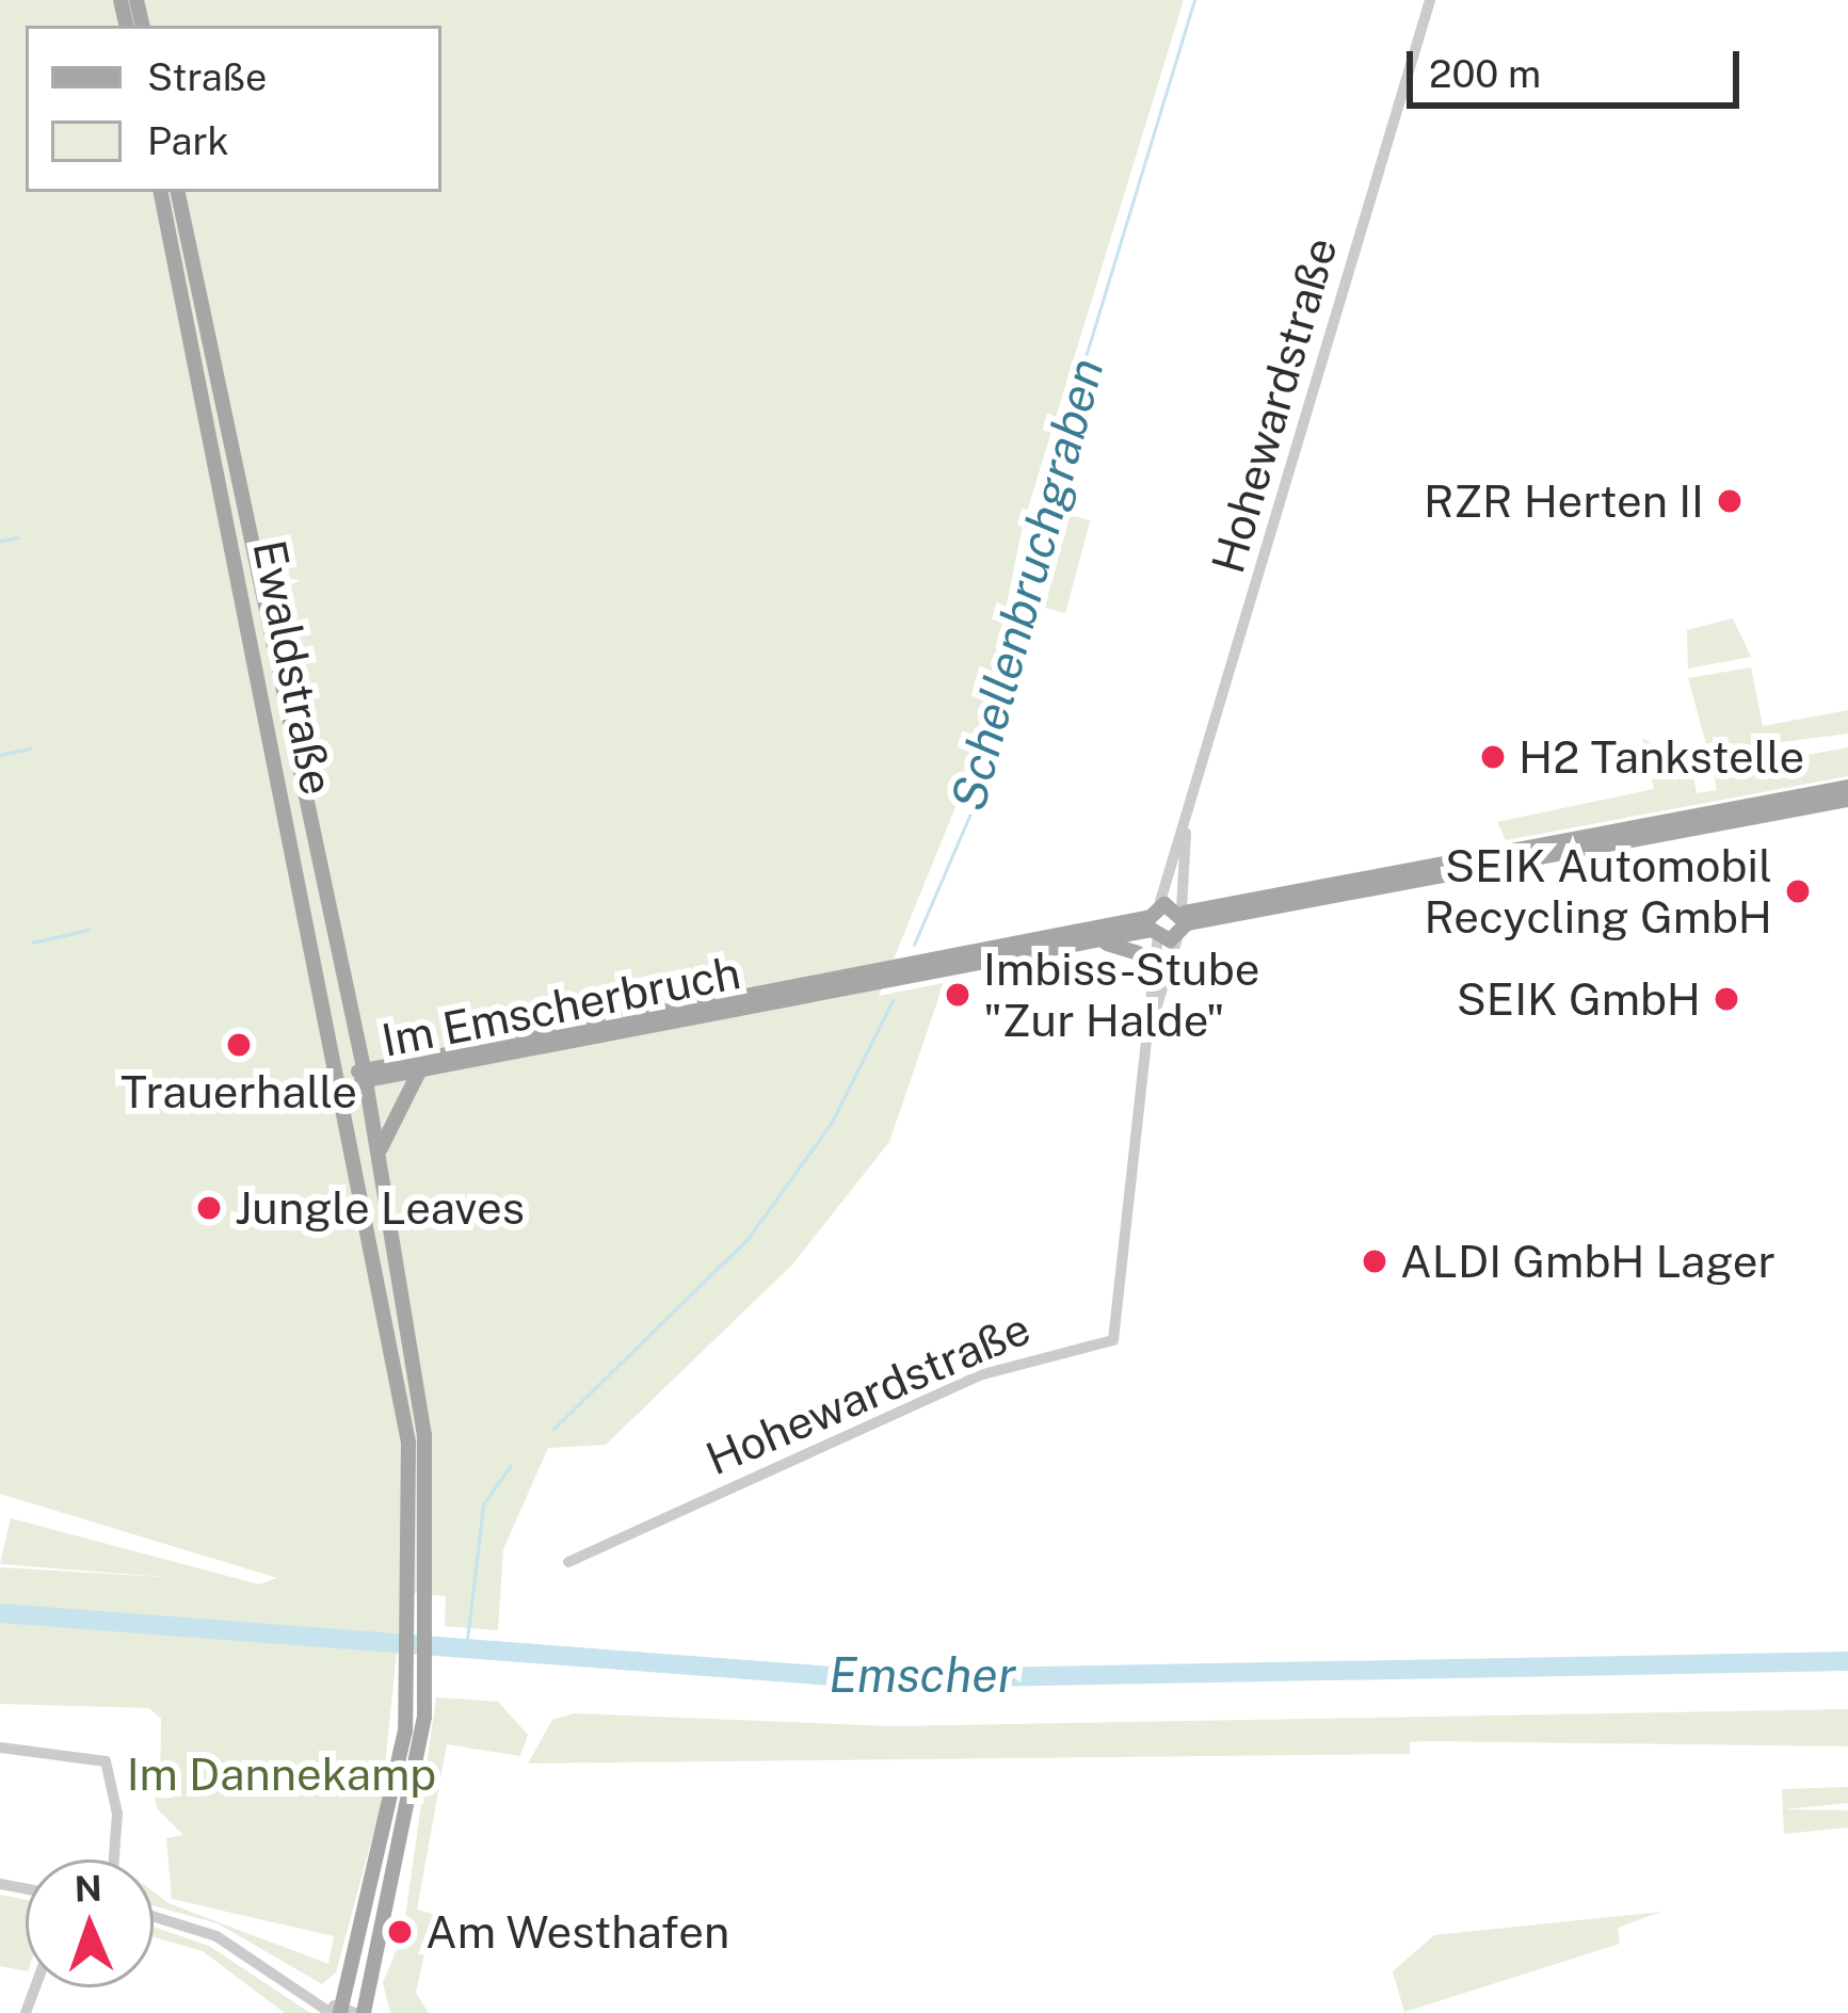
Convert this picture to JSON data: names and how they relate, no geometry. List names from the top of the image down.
{
  "streets": {
    "main road": ["Ewaldstraße", "Im Emscherbruch"],
    "street": ["Hohewardstraße"]
  },
  "crossings": [
    ["Hohewardstraße", "Im Emscherbruch"],
    ["Ewaldstraße", "Im Emscherbruch"]
  ],
  "water": ["Schellenbruchgraben", "Emscher"],
  "parks": ["Im Dannekamp"],
  "places": [
    "RZR Herten II",
    "H2 Tankstelle",
    "SEIK Automobil Recycling GmbH",
    "Imbiss-Stube \"Zur Halde\"",
    "SEIK GmbH",
    "Trauerhalle",
    "Jungle Leaves",
    "ALDI GmbH Lager",
    "Am Westhafen"
  ],
  "legend": ["Straße", "Park"],
  "scale_bar": "200 m",
  "north": "top"
}
